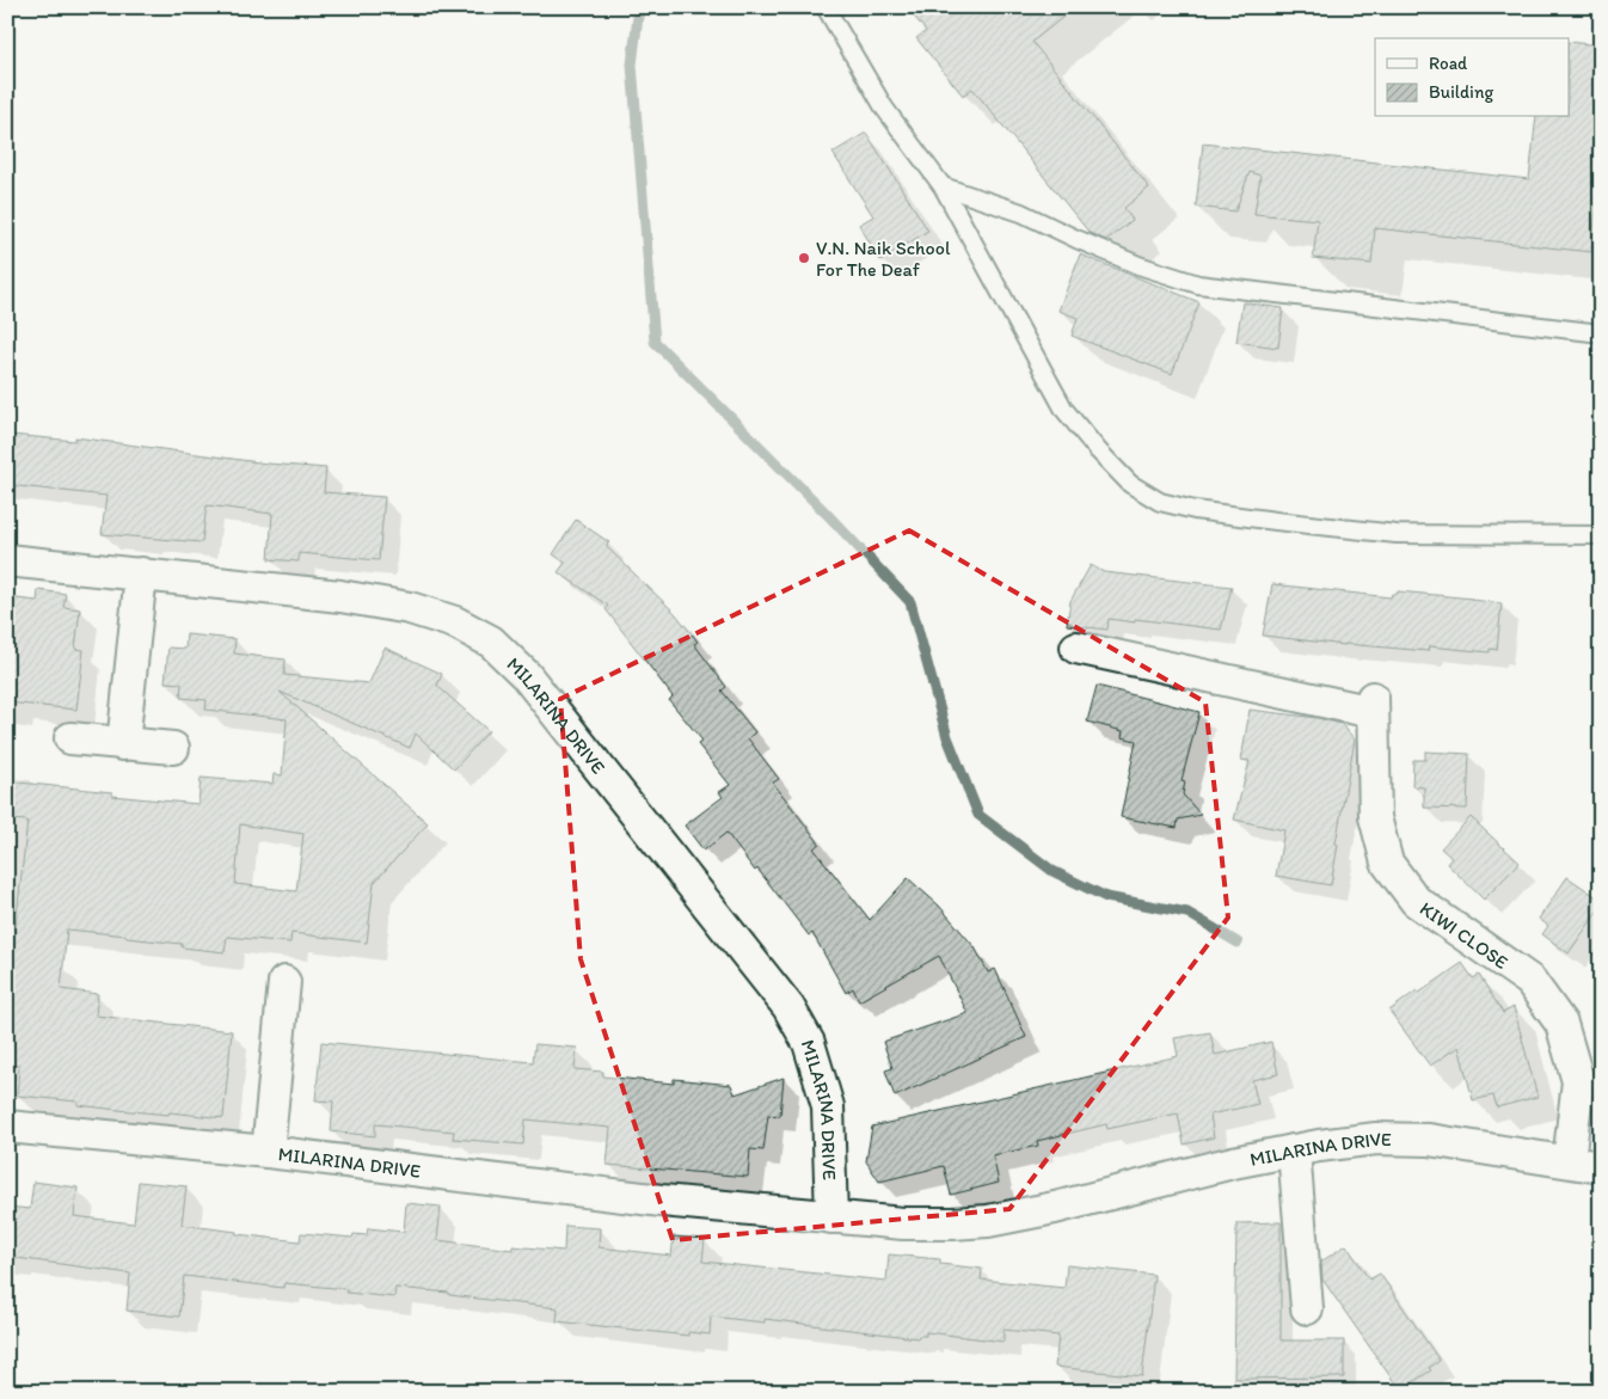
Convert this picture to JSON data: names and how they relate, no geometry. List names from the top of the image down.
{
  "streets": {
    "street": ["MILARINA DRIVE", "KIWI CLOSE"]
  },
  "crossings": [
    ["MILARINA DRIVE", "KIWI CLOSE"]
  ],
  "places": ["V.N. Naik School For The Deaf"],
  "legend": ["Road", "Building"]
}
